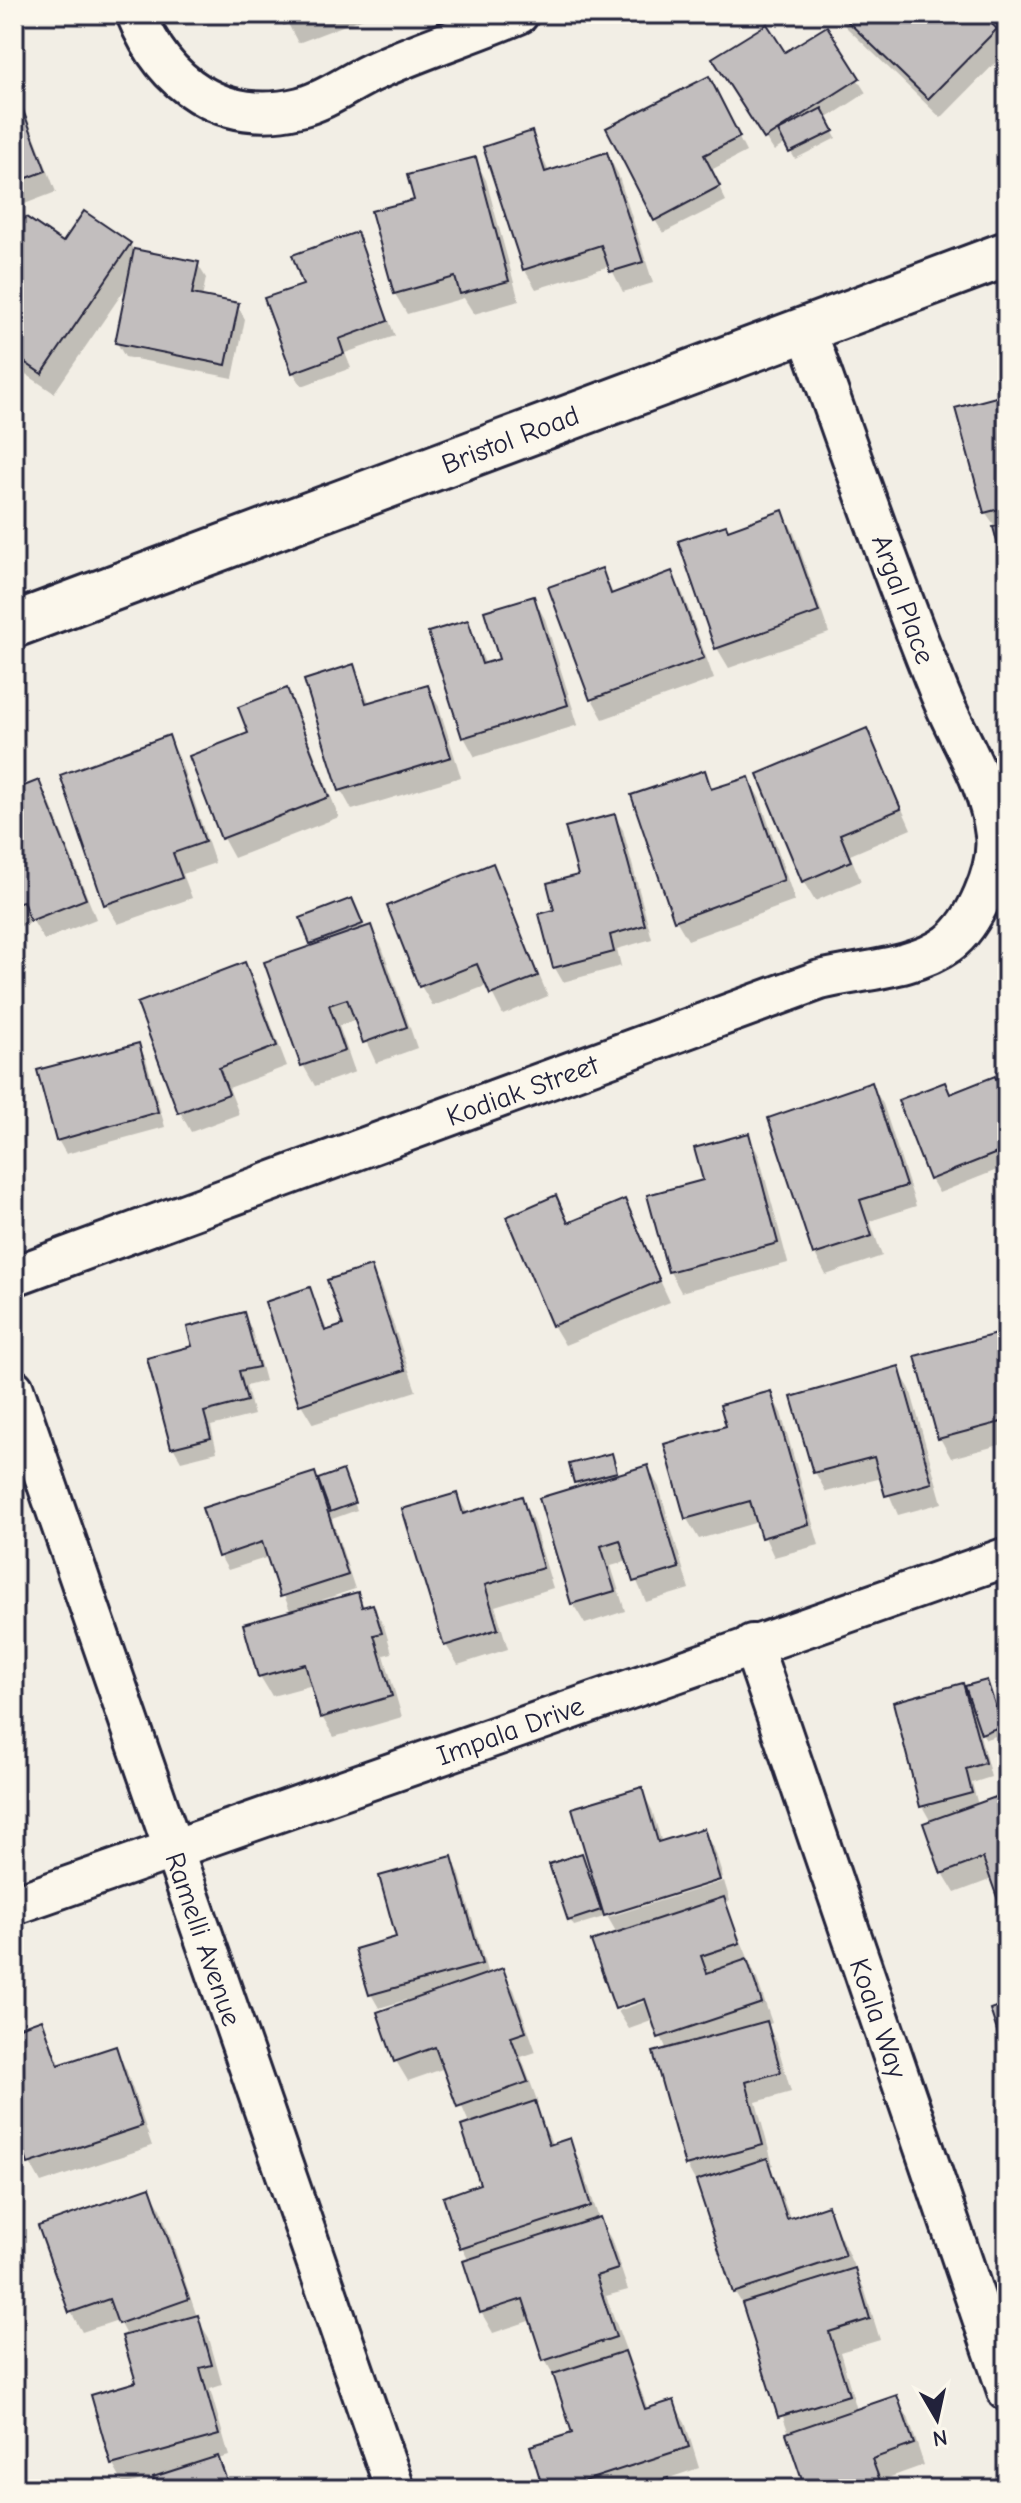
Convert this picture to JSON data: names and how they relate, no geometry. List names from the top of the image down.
{
  "streets": {
    "street": [
      "Bristol Road",
      "Argal Place",
      "Kodiak Street",
      "Impala Drive",
      "Ramelli Avenue",
      "Koala Way"
    ]
  },
  "crossings": [
    ["Bristol Road", "Argal Place"],
    ["Argal Place", "Kodiak Street"],
    ["Impala Drive", "Ramelli Avenue"],
    ["Impala Drive", "Koala Way"]
  ],
  "north": "bottom"
}
